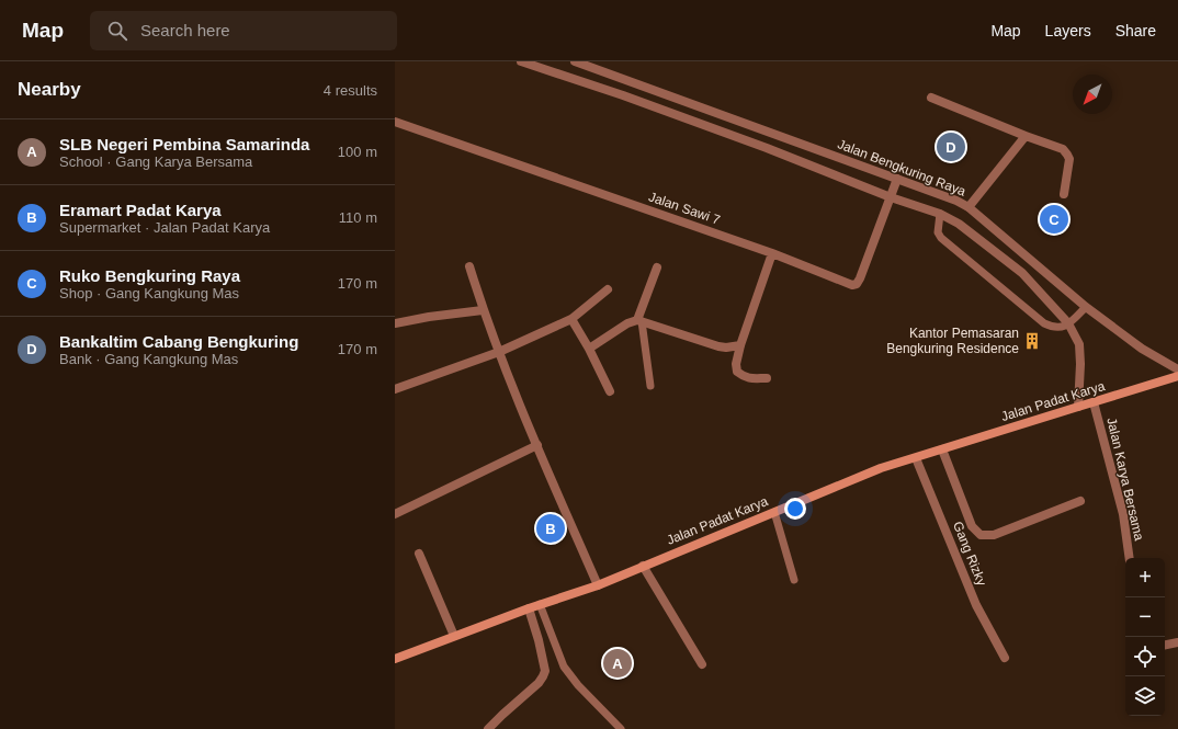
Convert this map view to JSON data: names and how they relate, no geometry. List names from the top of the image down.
{
  "streets": {
    "main road": ["Jalan Padat Karya"],
    "street": [
      "Jalan Bengkuring Raya",
      "Jalan Sawi 7",
      "Jalan Karya Bersama",
      "Gang Rizky"
    ]
  },
  "crossings": [
    ["Jalan Bengkuring Raya", "Jalan Sawi 7"],
    ["Jalan Padat Karya", "Jalan Karya Bersama"],
    ["Jalan Padat Karya", "Gang Rizky"]
  ],
  "places": {
    "building": ["Kantor Pemasaran Bengkuring Residence"]
  },
  "north": "bottom left",
  "page": {
    "header": "Map",
    "search": "Search here",
    "nav": ["Map", "Layers", "Share"],
    "heading": ["Nearby", "4 results"],
    "list": [
      {
        "mark": "A",
        "name": "SLB Negeri Pembina Samarinda",
        "note": "School · Gang Karya Bersama",
        "value": "100 m"
      },
      {
        "mark": "B",
        "name": "Eramart Padat Karya",
        "note": "Supermarket · Jalan Padat Karya",
        "value": "110 m"
      },
      {
        "mark": "C",
        "name": "Ruko Bengkuring Raya",
        "note": "Shop · Gang Kangkung Mas",
        "value": "170 m"
      },
      {
        "mark": "D",
        "name": "Bankaltim Cabang Bengkuring",
        "note": "Bank · Gang Kangkung Mas",
        "value": "170 m"
      }
    ],
    "pins": [
      "D",
      "C",
      "B",
      "A"
    ],
    "map_buttons": ["+", "−"]
  }
}
